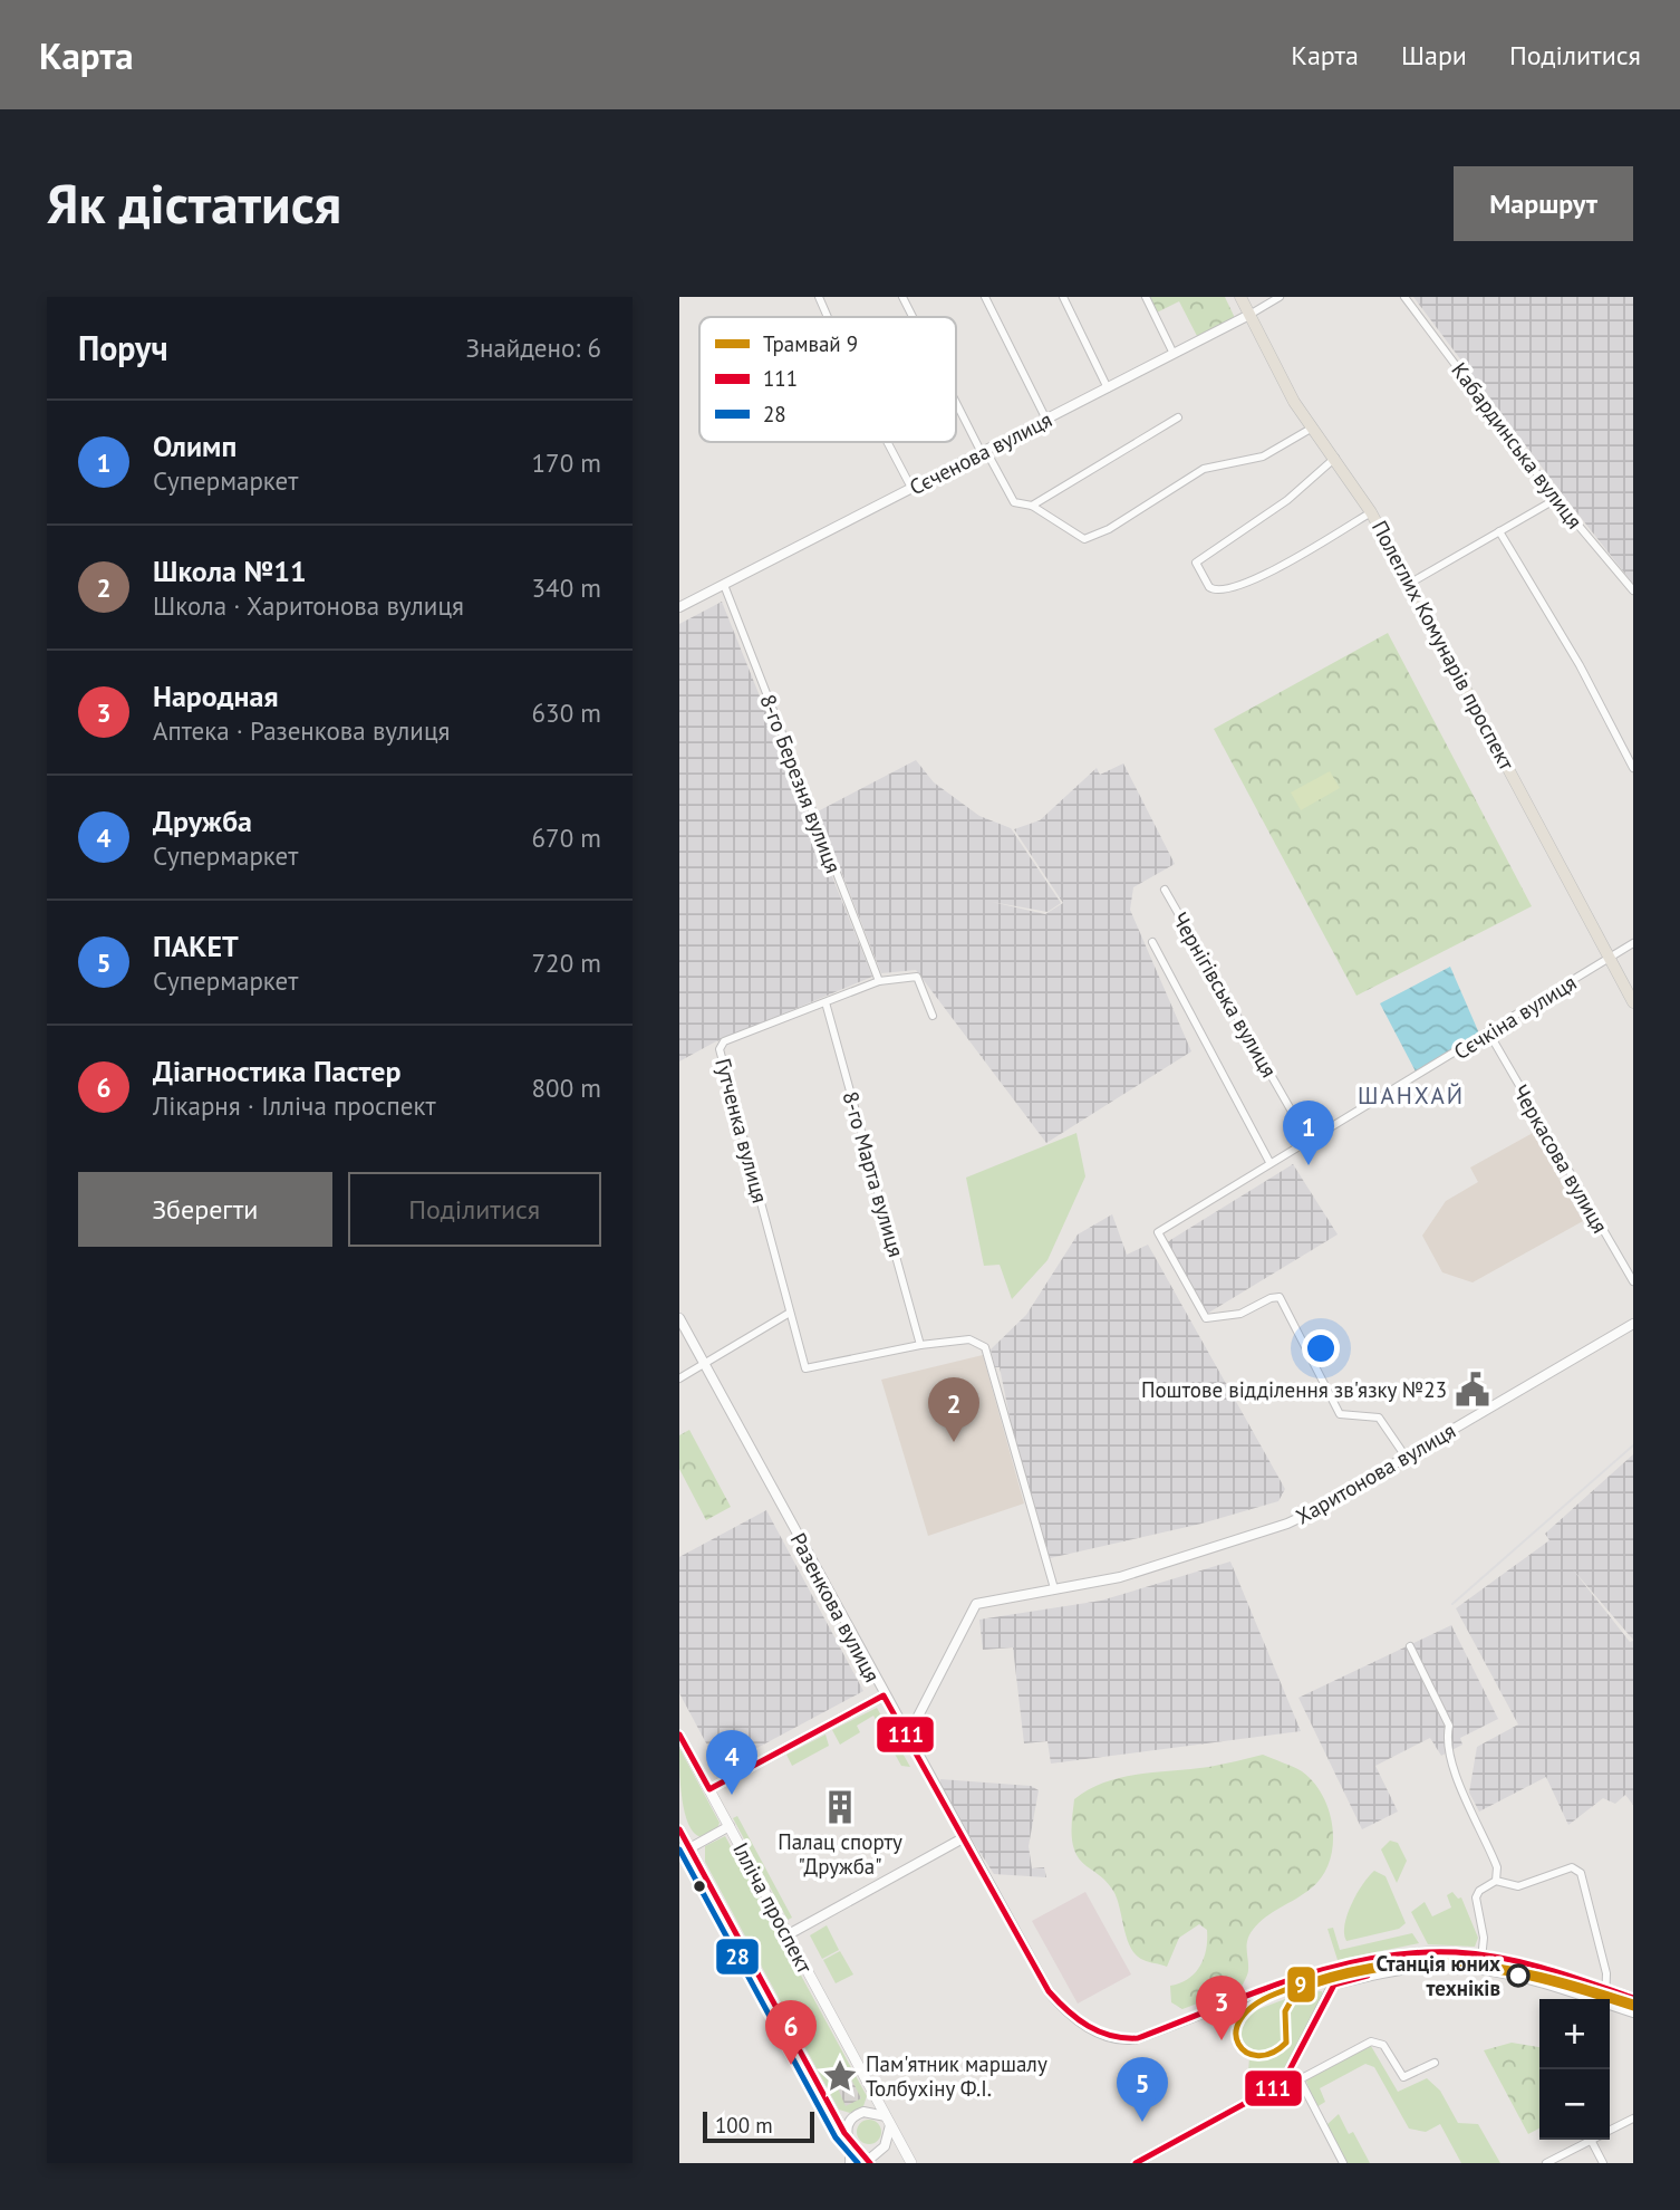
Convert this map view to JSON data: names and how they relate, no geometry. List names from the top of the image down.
{
  "streets": {
    "main road": ["Полеглих Комунарів проспект", "Ілліча проспект"],
    "street": [
      "Кабардинська вулиця",
      "Сєченова вулиця",
      "8-го Березня вулиця",
      "Чернігівська вулиця",
      "Сєчкіна вулиця",
      "Гутченка вулиця",
      "Черкасова вулиця",
      "8-го Марта вулиця",
      "Харитонова вулиця",
      "Разенкова вулиця"
    ]
  },
  "crossings": [
    ["Сєченова вулиця", "Полеглих Комунарів проспект"],
    ["Сєченова вулиця", "8-го Березня вулиця"],
    ["Полеглих Комунарів проспект", "Сєчкіна вулиця"],
    ["8-го Березня вулиця", "Гутченка вулиця"],
    ["Чернігівська вулиця", "Сєчкіна вулиця"],
    ["Сєчкіна вулиця", "Черкасова вулиця"],
    ["Сєчкіна вулиця", "Харитонова вулиця"],
    ["Гутченка вулиця", "8-го Марта вулиця"],
    ["Харитонова вулиця", "Разенкова вулиця"]
  ],
  "districts": ["ШАНХАЙ"],
  "places": {
    "public building": ["Поштове відділення зв'язку №23"],
    "building": ["Палац спорту \"Дружба\""],
    "other": ["Станція юних техніків"],
    "place": ["Пам'ятник маршалу Толбухіну Ф.І."]
  },
  "lines": ["transit line 111", "transit line 28", "tram line 9"],
  "legend": ["Трамвай 9", "111", "28"],
  "scale_bar": "100 m",
  "page": {
    "header": "Карта",
    "nav": ["Карта", "Шари", "Поділитися"],
    "buttons": [
      "Маршрут",
      ["Зберегти", "Поділитися"]
    ],
    "title": "Як дістатися",
    "heading": ["Поруч", "Знайдено: 6"],
    "list": [
      {
        "mark": "1",
        "name": "Олимп",
        "note": "Супермаркет",
        "value": "170 m"
      },
      {
        "mark": "2",
        "name": "Школа №11",
        "note": "Школа · Харитонова вулиця",
        "value": "340 m"
      },
      {
        "mark": "3",
        "name": "Народная",
        "note": "Аптека · Разенкова вулиця",
        "value": "630 m"
      },
      {
        "mark": "4",
        "name": "Дружба",
        "note": "Супермаркет",
        "value": "670 m"
      },
      {
        "mark": "5",
        "name": "ПАКЕТ",
        "note": "Супермаркет",
        "value": "720 m"
      },
      {
        "mark": "6",
        "name": "Діагностика Пастер",
        "note": "Лікарня · Ілліча проспект",
        "value": "800 m"
      }
    ],
    "pins": [
      "1",
      "2",
      "4",
      "3",
      "6",
      "5"
    ],
    "map_buttons": ["+", "−"],
    "scale": "100 m"
  }
}
